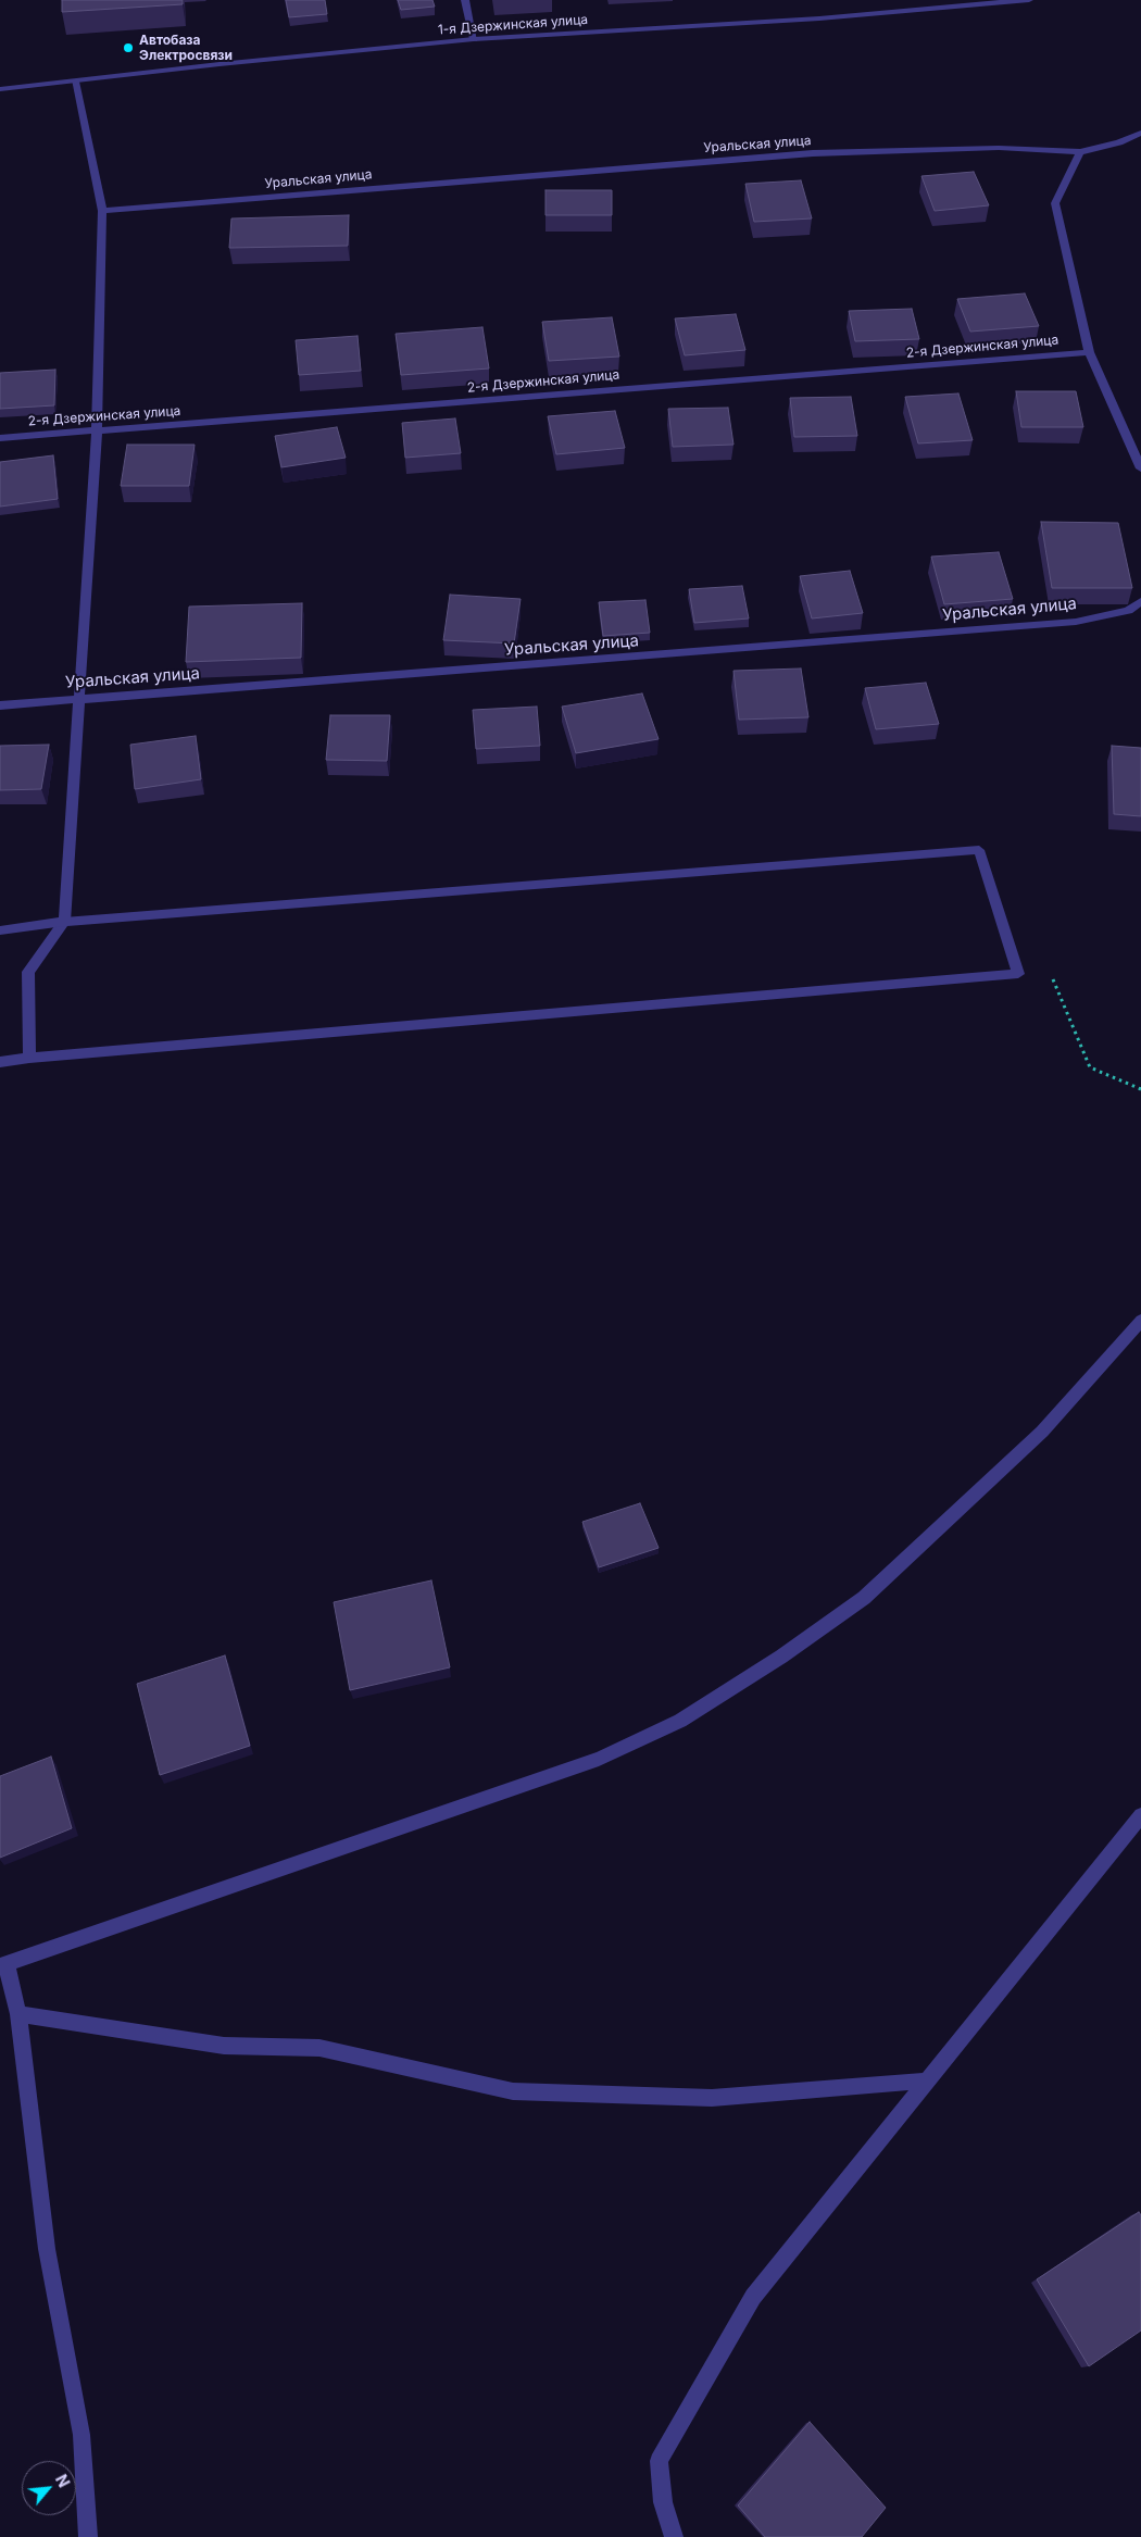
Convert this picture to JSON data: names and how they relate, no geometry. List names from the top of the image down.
{
  "streets": {
    "street": ["1-я Дзержинская улица", "Уральская улица", "2-я Дзержинская улица"]
  },
  "places": ["Автобаза Электросвязи"],
  "north": "top right"
}
